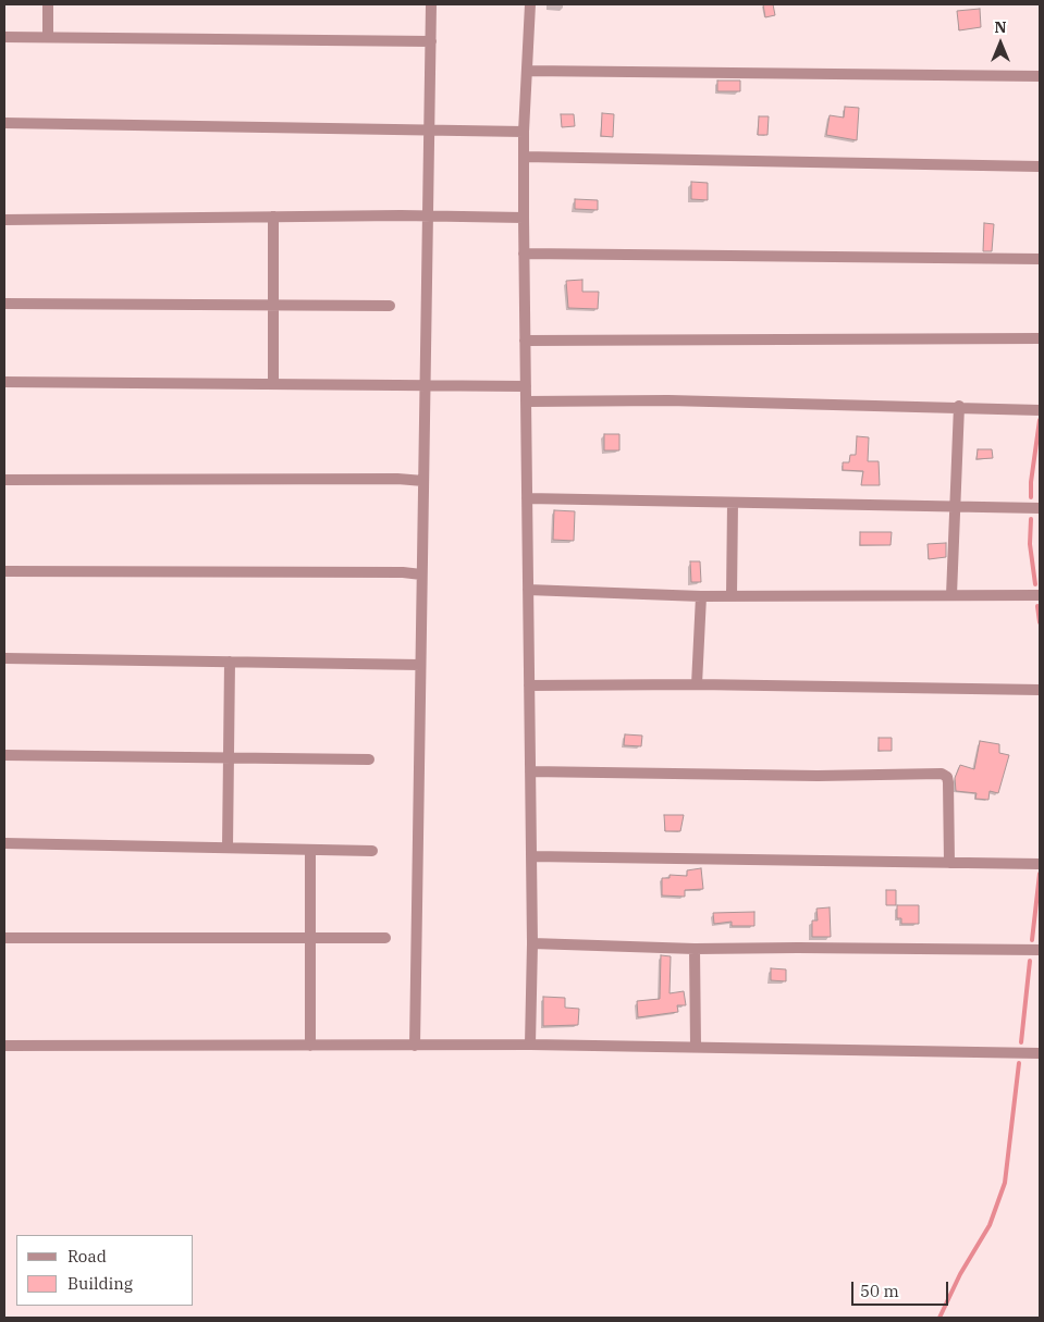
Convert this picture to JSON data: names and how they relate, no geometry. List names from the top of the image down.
{
  "legend": ["Road", "Building"],
  "scale_bar": "50 m",
  "north": "top"
}
